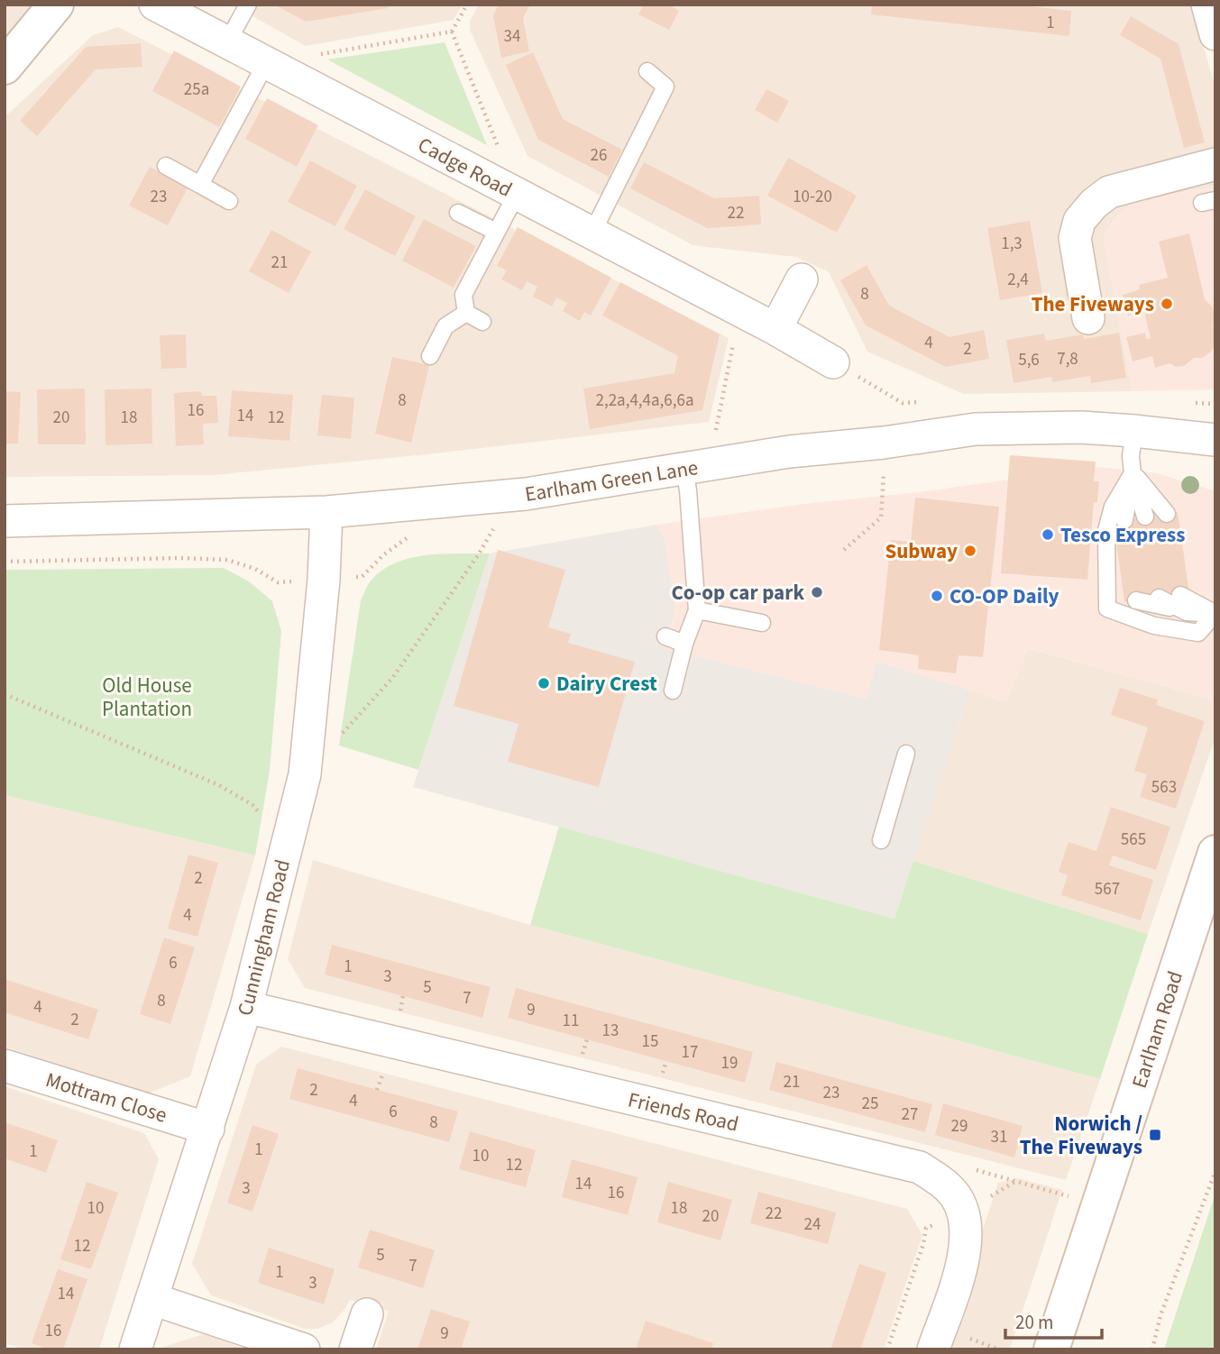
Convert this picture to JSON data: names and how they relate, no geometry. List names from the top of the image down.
{
  "streets": {
    "main road": ["Earlham Road"],
    "street": [
      "Cadge Road",
      "Earlham Green Lane",
      "Cunningham Road",
      "Mottram Close",
      "Friends Road"
    ]
  },
  "crossings": [
    ["Earlham Green Lane", "Cunningham Road"],
    ["Cunningham Road", "Mottram Close"],
    ["Cunningham Road", "Friends Road"]
  ],
  "parks": ["Old House Plantation"],
  "places": {
    "other": [
      "The Fiveways",
      "Tesco Express",
      "Subway",
      "Co-op car park",
      "CO-OP Daily",
      "Dairy Crest"
    ],
    "transit": ["Norwich / The Fiveways"]
  },
  "house_numbers": [
    "1",
    "34",
    "25a",
    "26",
    "23",
    "10-20",
    "22",
    "1,3",
    "21",
    "2,4",
    "8",
    "4",
    "2",
    "7,8",
    "5,6",
    "8",
    "2,2a,4,4a,6,6a",
    "16",
    "14",
    "20",
    "18",
    "12",
    "563",
    "565",
    "2",
    "567",
    "4",
    "6",
    "1",
    "3",
    "5",
    "7",
    "8",
    "4",
    "9",
    "2",
    "11",
    "13",
    "15",
    "17",
    "19",
    "21",
    "2",
    "23",
    "4",
    "25",
    "6",
    "27",
    "8",
    "29",
    "31",
    "1",
    "1",
    "10",
    "12",
    "14",
    "3",
    "16",
    "10",
    "18",
    "22",
    "20",
    "24",
    "12",
    "5",
    "7",
    "1",
    "3",
    "14",
    "16",
    "9"
  ],
  "scale_bar": "20 m"
}
